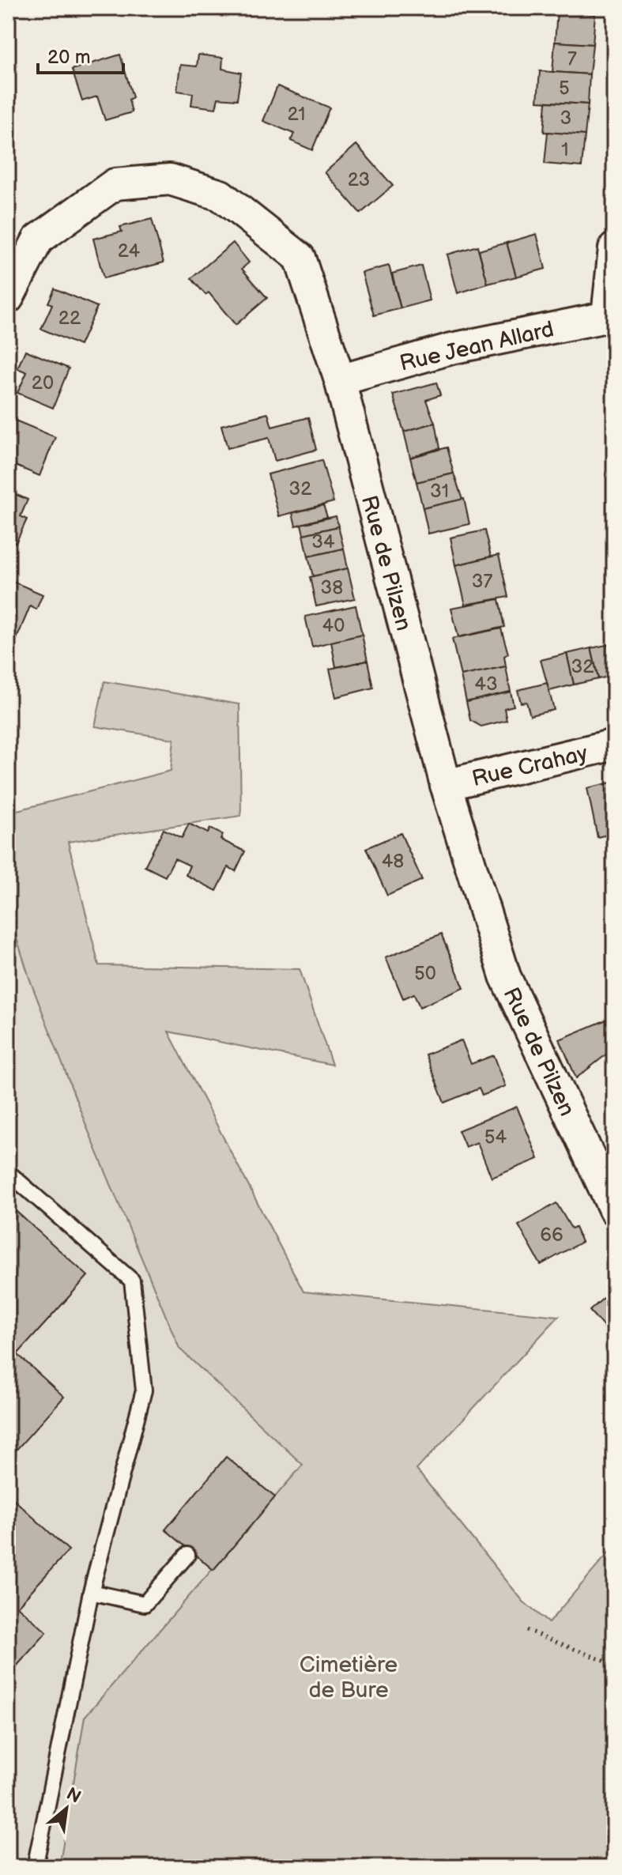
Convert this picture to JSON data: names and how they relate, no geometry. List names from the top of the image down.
{
  "streets": {
    "street": ["Rue Jean Allard", "Rue de Pilzen", "Rue Crahay"]
  },
  "crossings": [
    ["Rue Jean Allard", "Rue de Pilzen"],
    ["Rue de Pilzen", "Rue Crahay"]
  ],
  "parks": ["Cimetière de Bure"],
  "house_numbers": [
    "7",
    "5",
    "21",
    "3",
    "1",
    "23",
    "24",
    "22",
    "20",
    "32",
    "31",
    "34",
    "37",
    "38",
    "40",
    "32",
    "43",
    "48",
    "50",
    "54",
    "66"
  ],
  "scale_bar": "20 m",
  "north": "top right"
}
